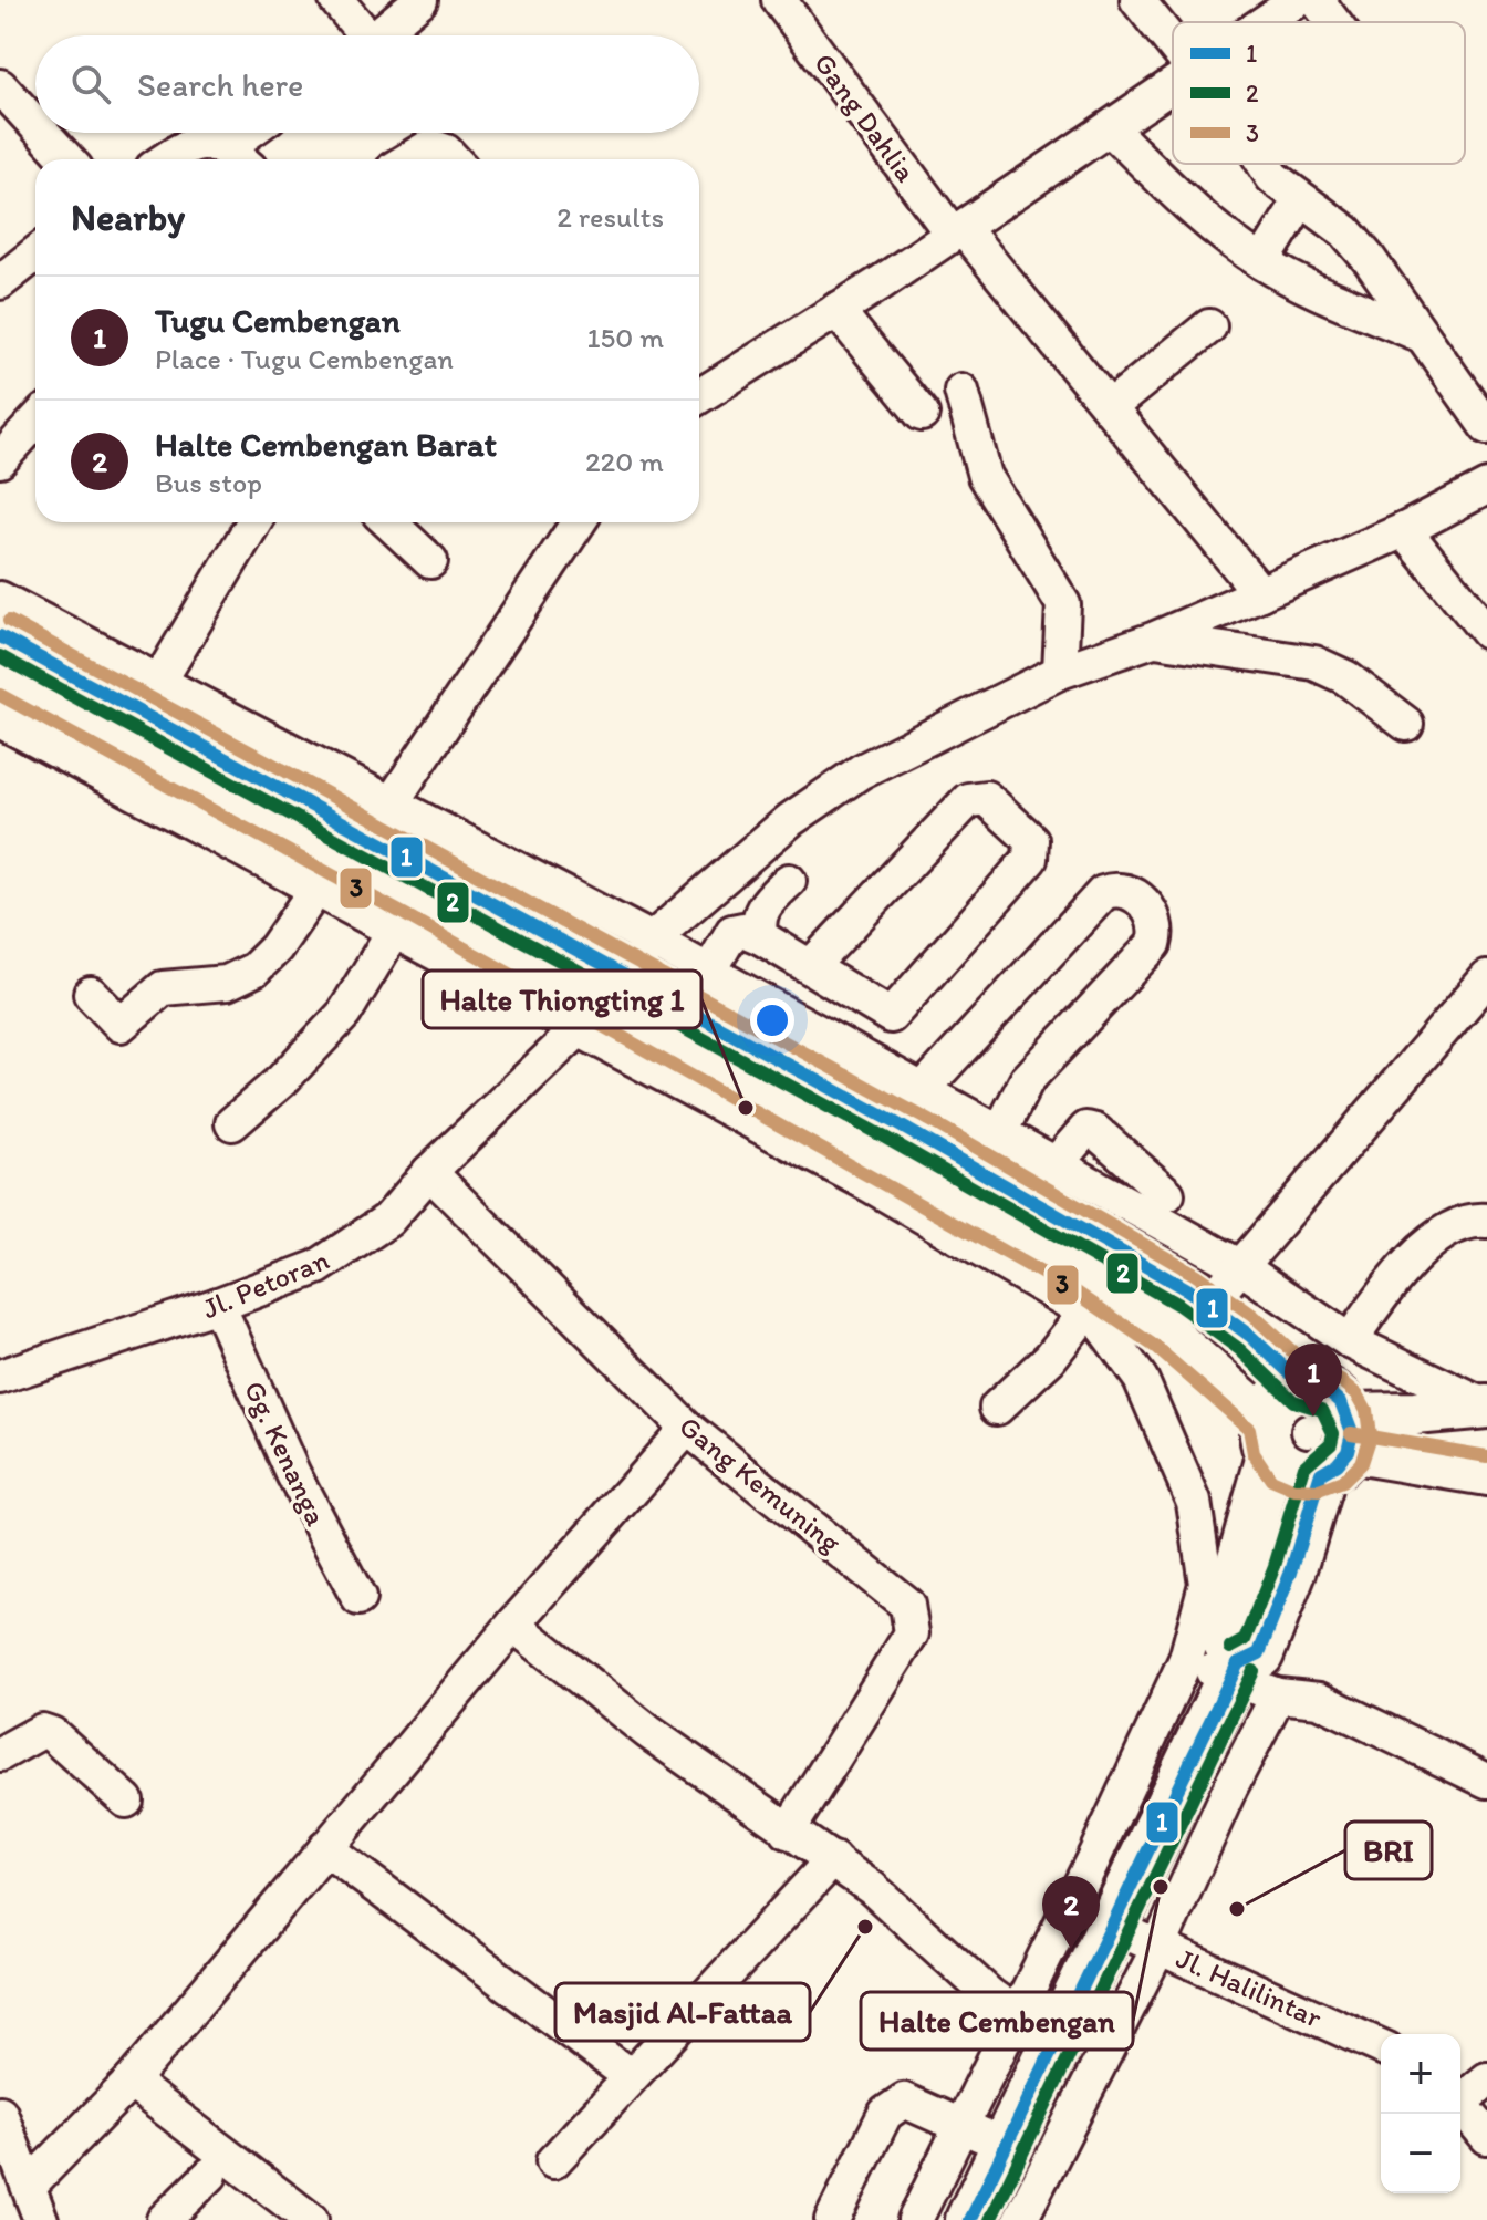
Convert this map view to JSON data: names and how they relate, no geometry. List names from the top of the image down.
{
  "streets": {
    "street": [
      "Gang Dahlia",
      "Jl. Petoran",
      "Gg. Kenanga",
      "Gang Kemuning",
      "Jl. Halilintar"
    ]
  },
  "crossings": [
    ["Gang Dahlia", "Jl. Petoran"],
    ["Jl. Petoran", "Gg. Kenanga"],
    ["Jl. Petoran", "Gang Kemuning"]
  ],
  "places": [
    "Halte Thiongting 1",
    "Halte Cembengan",
    "BRI",
    "Masjid Al-Fattaa"
  ],
  "lines": ["transit line 3", "transit line 1", "transit line 2"],
  "legend": ["1", "2", "3"],
  "page": {
    "search": "Search here",
    "heading": ["Nearby", "2 results"],
    "list": [
      {
        "mark": "1",
        "name": "Tugu Cembengan",
        "note": "Place · Tugu Cembengan",
        "value": "150 m"
      },
      {
        "mark": "2",
        "name": "Halte Cembengan Barat",
        "note": "Bus stop",
        "value": "220 m"
      }
    ],
    "pins": ["1", "2"],
    "map_buttons": ["+", "−"]
  }
}
